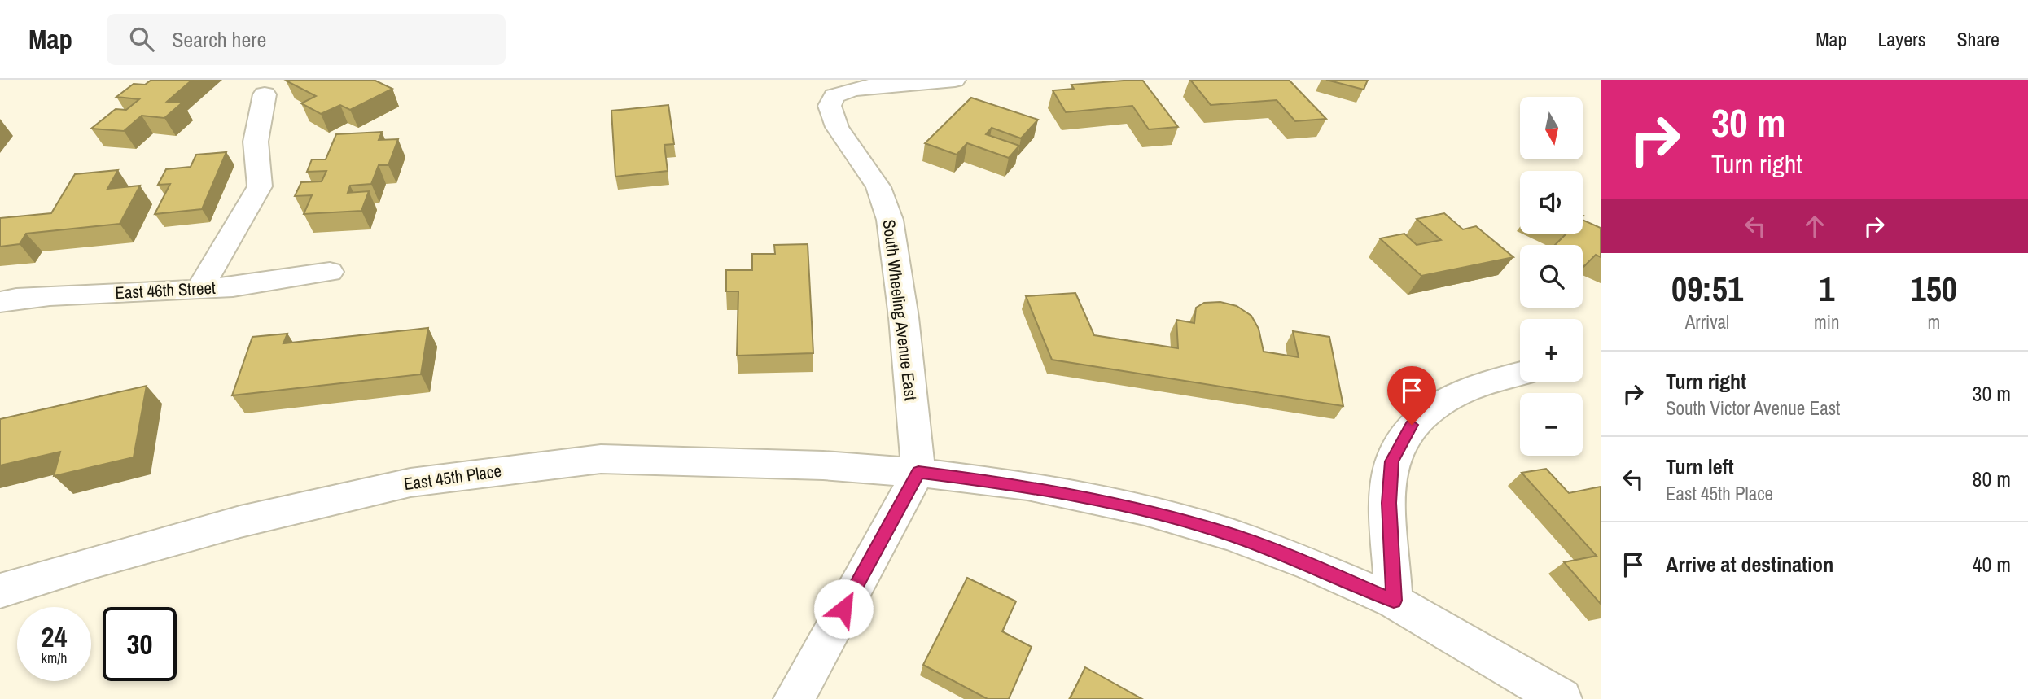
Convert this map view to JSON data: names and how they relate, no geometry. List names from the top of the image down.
{
  "streets": {
    "street": ["East 46th Street", "South Wheeling Avenue East", "East 45th Place"]
  },
  "crossings": [
    ["South Wheeling Avenue East", "East 45th Place"]
  ],
  "north": "bottom",
  "page": {
    "header": "Map",
    "search": "Search here",
    "nav": ["Map", "Layers", "Share"],
    "turn": ["30 m", "Turn right"],
    "map_buttons": ["+", "−"],
    "eta": [
      "09:51",
      "Arrival",
      "1",
      "min",
      "150",
      "m"
    ],
    "list": [
      {
        "name": "Turn right",
        "note": "South Victor Avenue East",
        "value": "30 m"
      },
      {
        "name": "Turn left",
        "note": "East 45th Place",
        "value": "80 m"
      },
      {
        "name": "Arrive at destination",
        "value": "40 m"
      }
    ],
    "speed": "24 km/h",
    "limit": "30"
  }
}
